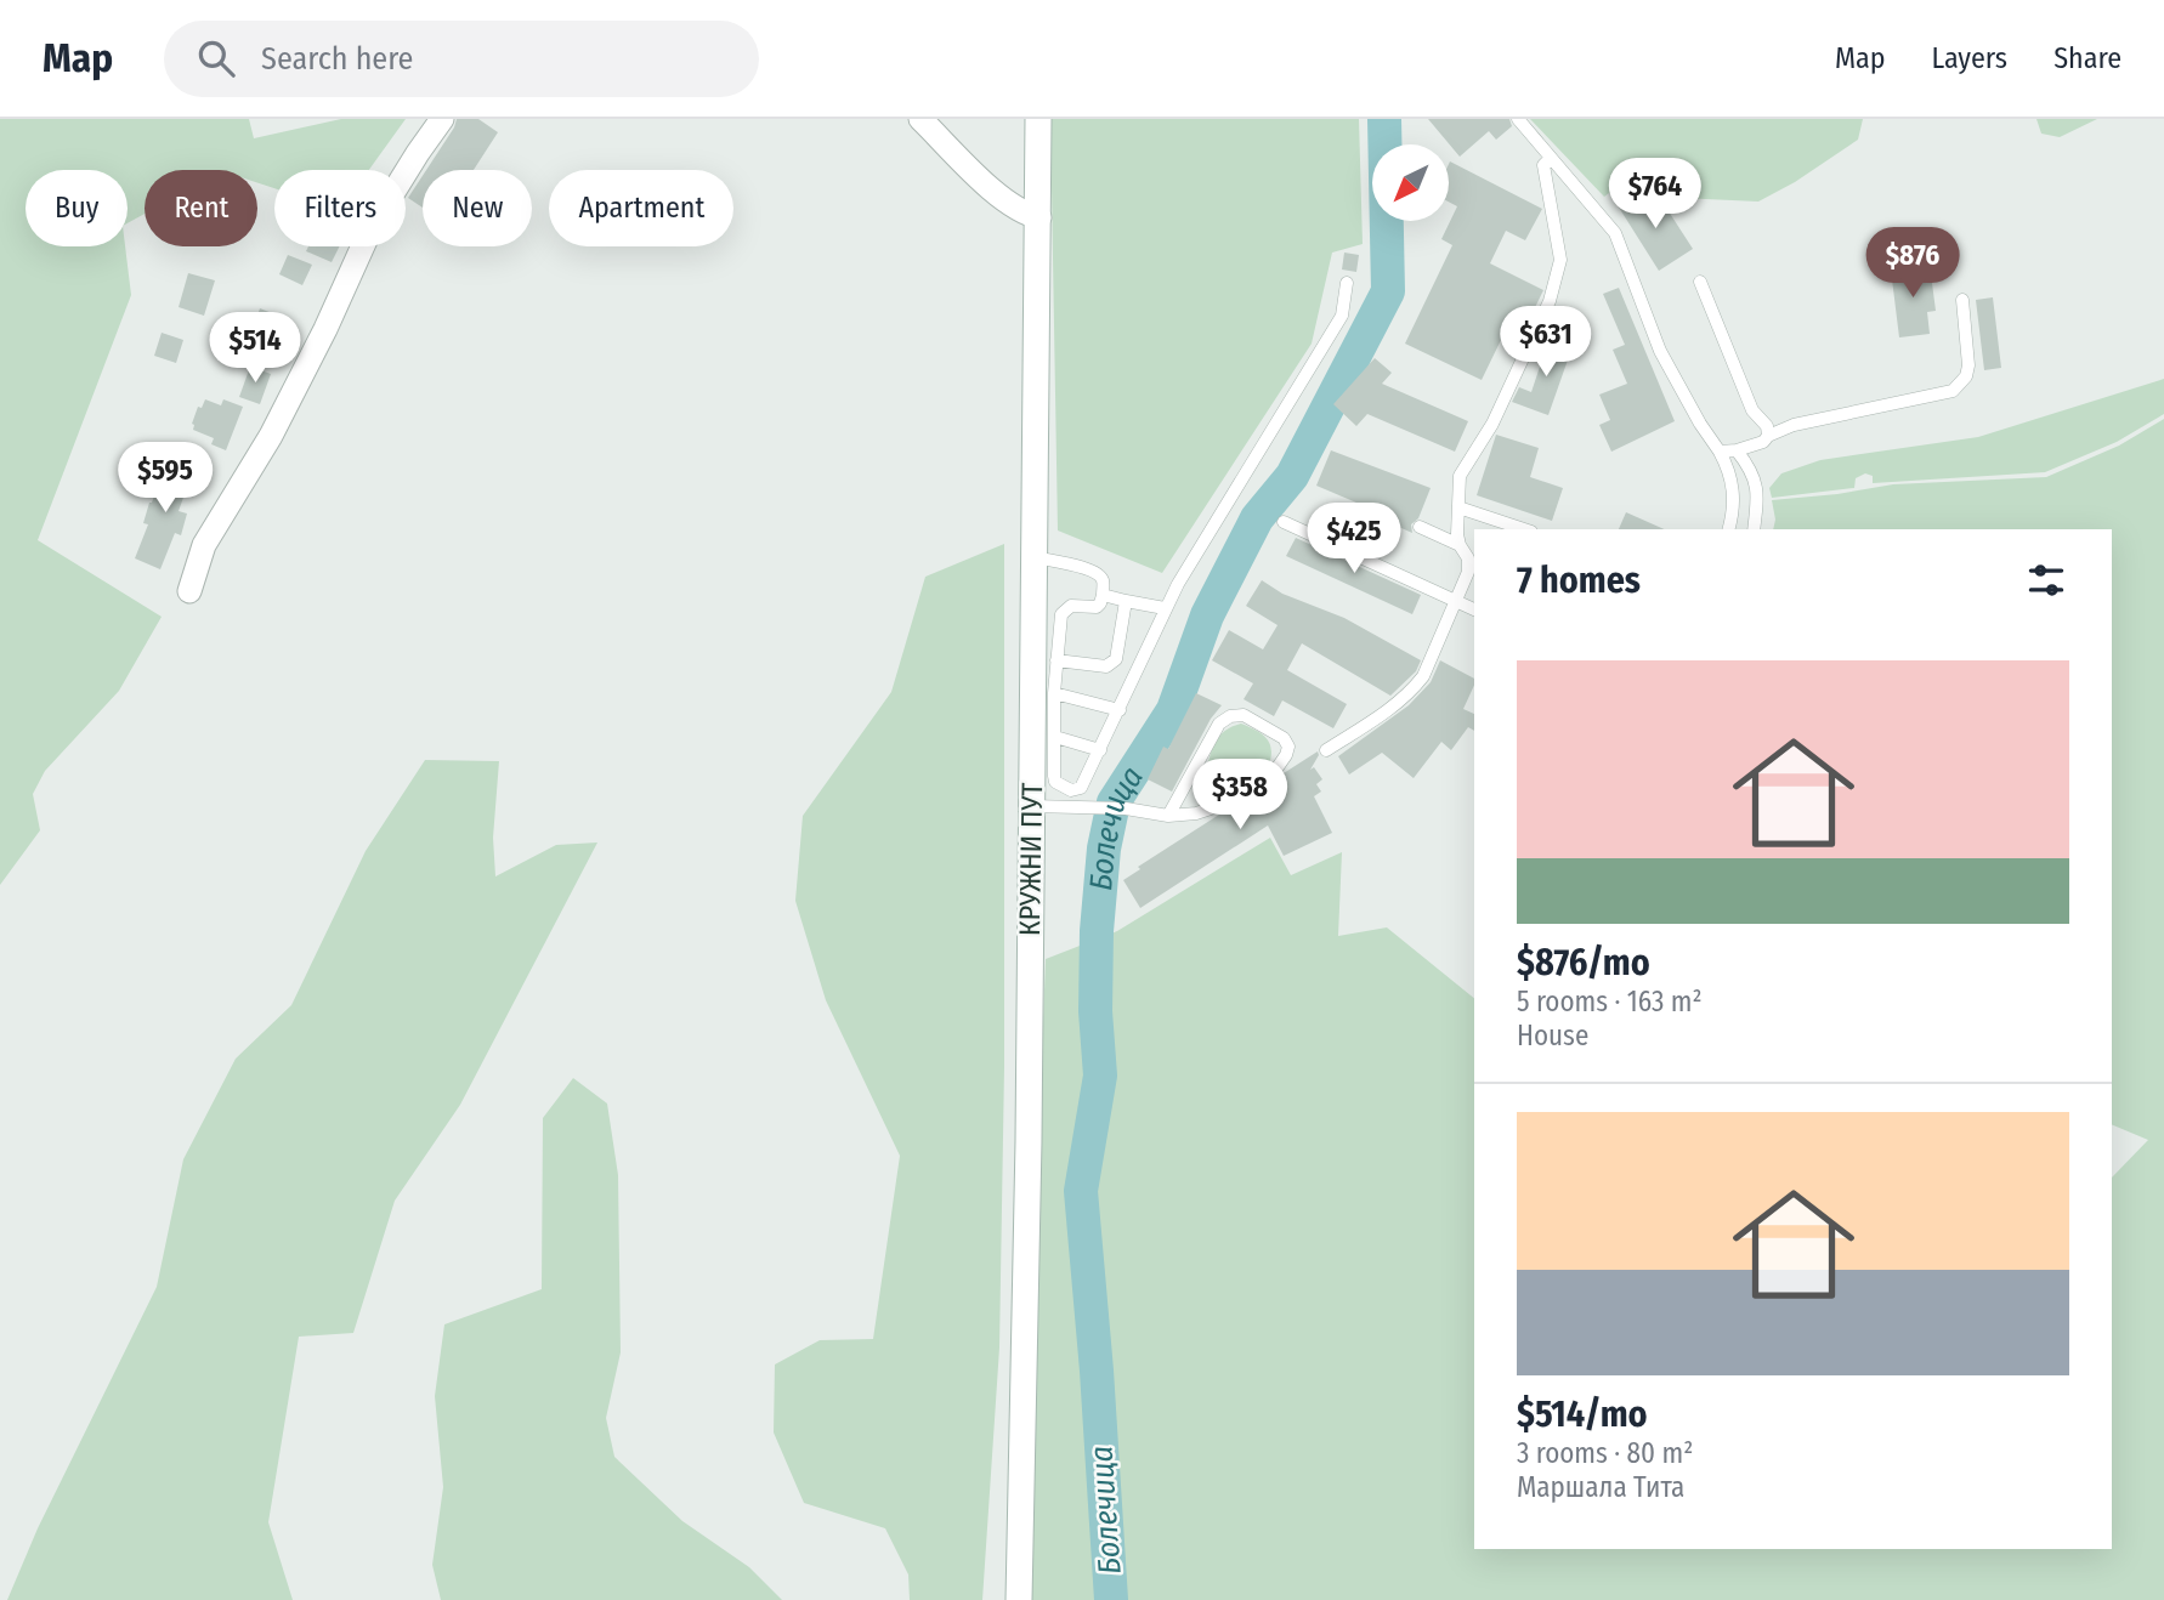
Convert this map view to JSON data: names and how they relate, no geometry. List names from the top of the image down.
{
  "streets": {
    "main road": ["КРУЖНИ ПУТ"]
  },
  "water": ["Болечица"],
  "north": "bottom left",
  "page": {
    "header": "Map",
    "search": "Search here",
    "nav": ["Map", "Layers", "Share"],
    "price": [
      "$764",
      "$876",
      "$631",
      "$514",
      "$595",
      "$425",
      "$358"
    ],
    "chip": [
      "Buy",
      "Rent",
      "Filters",
      "New",
      "Apartment"
    ],
    "heading": "7 homes",
    "list": [
      {
        "name": "$876/mo",
        "note": "5 rooms · 163 m² · House"
      },
      {
        "name": "$514/mo",
        "note": "3 rooms · 80 m² · Маршала Тита"
      }
    ]
  }
}
